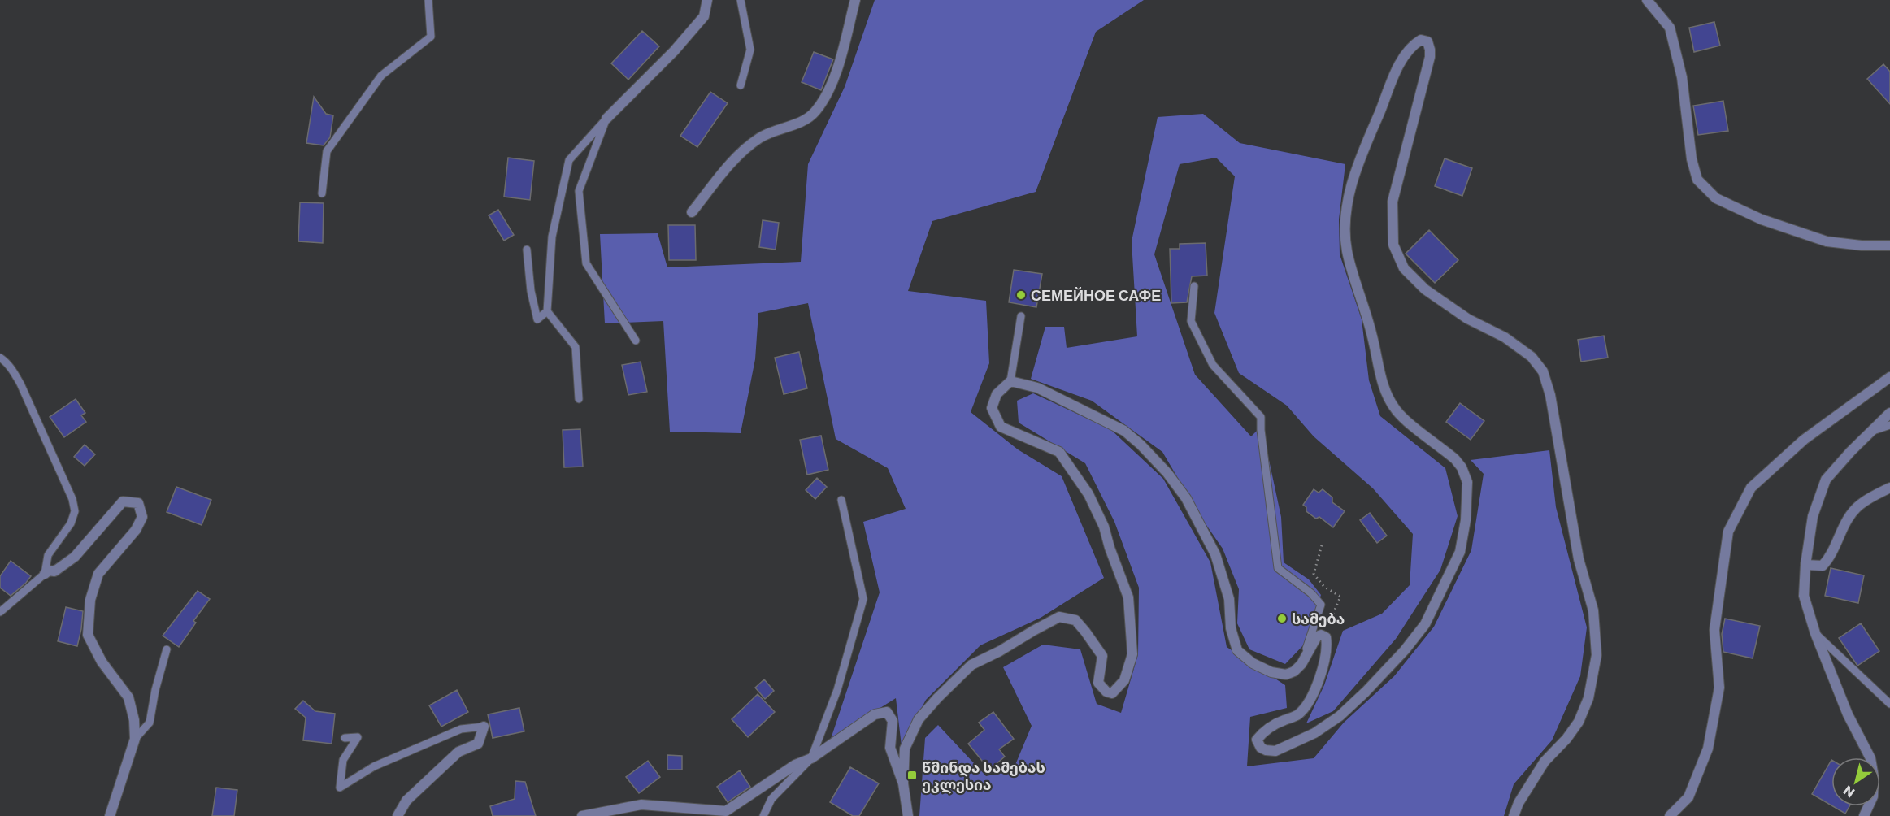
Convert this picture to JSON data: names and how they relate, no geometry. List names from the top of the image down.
{
  "places": {
    "other": ["СЕМЕЙНОЕ САФЕ", "სამება"],
    "transit": ["წმინდა სამებას ეკლესია"]
  },
  "north": "bottom left"
}
